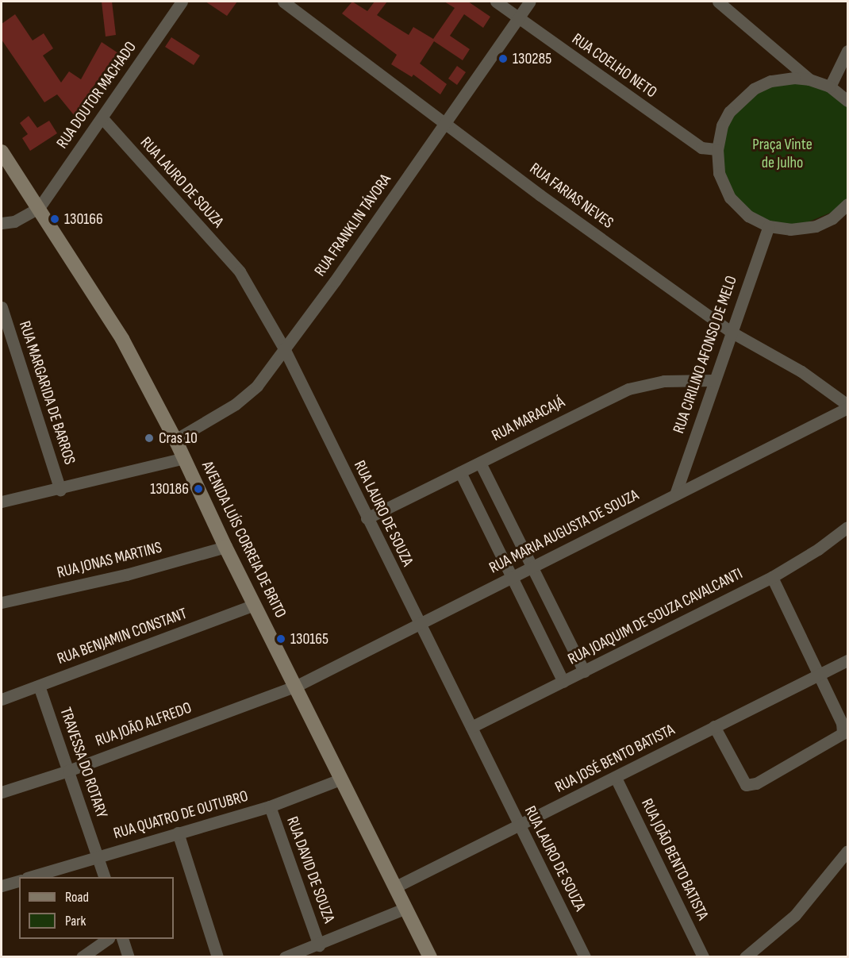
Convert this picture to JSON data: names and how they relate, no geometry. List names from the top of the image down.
{
  "streets": {
    "main road": ["AVENIDA LUÍS CORREIA DE BRITO"],
    "street": [
      "RUA COELHO NETO",
      "RUA DOUTOR MACHADO",
      "RUA LAURO DE SOUZA",
      "RUA FARIAS NEVES",
      "RUA FRANKLIN TÁVORA",
      "RUA CIRILINO AFONSO DE MELO",
      "RUA MARGARIDA DE BARROS",
      "RUA MARACAJÁ",
      "RUA MARIA AUGUSTA DE SOUZA",
      "RUA JONAS MARTINS",
      "RUA JOAQUIM DE SOUZA CAVALCANTI",
      "RUA BENJAMIN CONSTANT",
      "RUA JOÃO ALFREDO",
      "RUA JOSÉ BENTO BATISTA",
      "TRAVESSA DO ROTARY",
      "RUA QUATRO DE OUTUBRO",
      "RUA JOÃO BENTO BATISTA",
      "RUA DAVID DE SOUZA"
    ]
  },
  "crossings": [
    ["RUA COELHO NETO", "RUA FRANKLIN TÁVORA"],
    ["RUA DOUTOR MACHADO", "RUA LAURO DE SOUZA"],
    ["RUA DOUTOR MACHADO", "AVENIDA LUÍS CORREIA DE BRITO"],
    ["RUA LAURO DE SOUZA", "RUA FRANKLIN TÁVORA"],
    ["RUA LAURO DE SOUZA", "RUA MARACAJÁ"],
    ["RUA LAURO DE SOUZA", "RUA MARIA AUGUSTA DE SOUZA"],
    ["RUA LAURO DE SOUZA", "RUA JOAQUIM DE SOUZA CAVALCANTI"],
    ["RUA LAURO DE SOUZA", "RUA JOSÉ BENTO BATISTA"],
    ["RUA FARIAS NEVES", "RUA FRANKLIN TÁVORA"],
    ["RUA FARIAS NEVES", "RUA CIRILINO AFONSO DE MELO"],
    ["RUA FARIAS NEVES", "RUA MARIA AUGUSTA DE SOUZA"],
    ["RUA FRANKLIN TÁVORA", "AVENIDA LUÍS CORREIA DE BRITO"],
    ["RUA CIRILINO AFONSO DE MELO", "RUA MARACAJÁ"],
    ["RUA CIRILINO AFONSO DE MELO", "RUA MARIA AUGUSTA DE SOUZA"],
    ["RUA MARIA AUGUSTA DE SOUZA", "AVENIDA LUÍS CORREIA DE BRITO"],
    ["RUA MARIA AUGUSTA DE SOUZA", "RUA JOÃO ALFREDO"],
    ["AVENIDA LUÍS CORREIA DE BRITO", "RUA JONAS MARTINS"],
    ["AVENIDA LUÍS CORREIA DE BRITO", "RUA BENJAMIN CONSTANT"],
    ["AVENIDA LUÍS CORREIA DE BRITO", "RUA JOÃO ALFREDO"],
    ["AVENIDA LUÍS CORREIA DE BRITO", "RUA JOSÉ BENTO BATISTA"],
    ["AVENIDA LUÍS CORREIA DE BRITO", "RUA QUATRO DE OUTUBRO"],
    ["RUA BENJAMIN CONSTANT", "TRAVESSA DO ROTARY"],
    ["RUA JOÃO ALFREDO", "TRAVESSA DO ROTARY"],
    ["RUA JOSÉ BENTO BATISTA", "RUA JOÃO BENTO BATISTA"],
    ["TRAVESSA DO ROTARY", "RUA QUATRO DE OUTUBRO"],
    ["RUA QUATRO DE OUTUBRO", "RUA DAVID DE SOUZA"]
  ],
  "parks": ["Praça Vinte de Julho"],
  "places": [
    "130285",
    "130166",
    "Cras 10",
    "130186",
    "130165"
  ],
  "legend": ["Road", "Park"]
}
